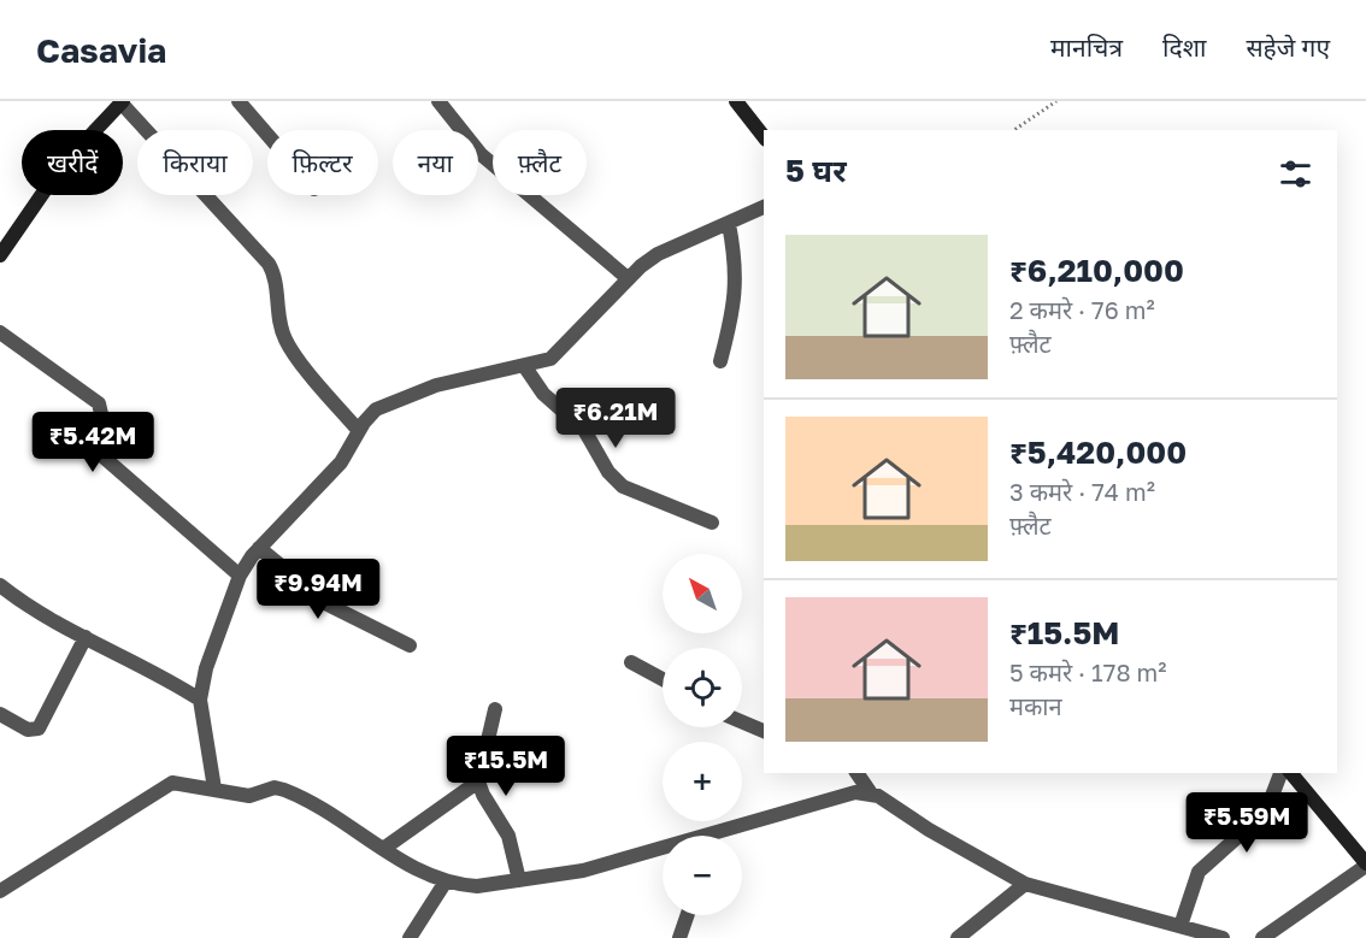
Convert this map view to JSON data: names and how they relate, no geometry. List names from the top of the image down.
{
  "north": "top left",
  "page": {
    "header": "Casavia",
    "nav": ["मानचित्र", "दिशा", "सहेजे गए"],
    "chip": [
      "खरीदें",
      "किराया",
      "फ़िल्टर",
      "नया",
      "फ़्लैट"
    ],
    "heading": "5 घर",
    "list": [
      {
        "name": "₹6,210,000",
        "note": "2 कमरे · 76 m² · फ़्लैट"
      },
      {
        "name": "₹5,420,000",
        "note": "3 कमरे · 74 m² · फ़्लैट"
      },
      {
        "name": "₹15.5M",
        "note": "5 कमरे · 178 m² · मकान"
      }
    ],
    "price": [
      "₹6.21M",
      "₹5.42M",
      "₹9.94M",
      "₹15.5M",
      "₹5.59M"
    ],
    "map_buttons": ["+", "−"]
  }
}
